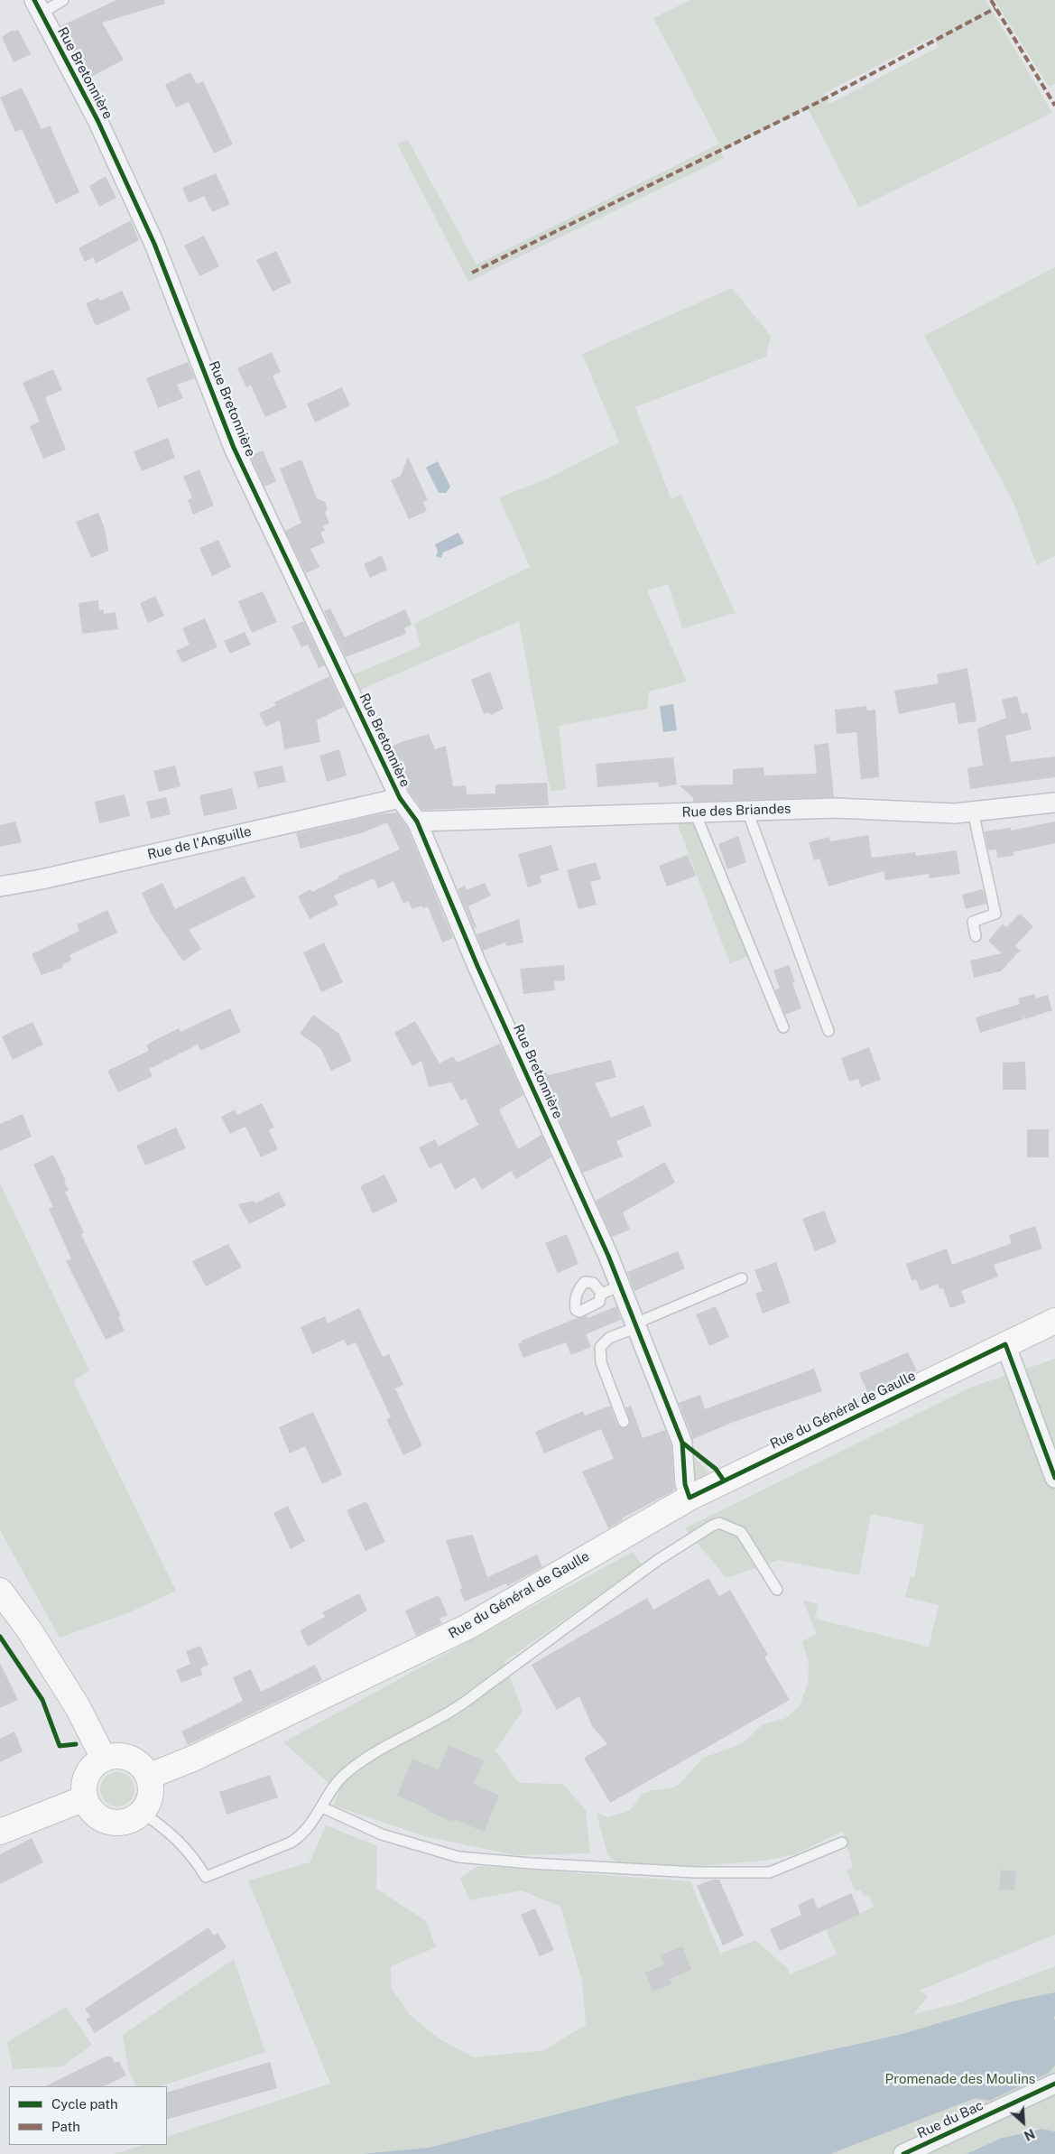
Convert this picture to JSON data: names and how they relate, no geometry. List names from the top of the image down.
{
  "streets": {
    "main road": ["Rue du Général de Gaulle"],
    "street": [
      "Rue Bretonnière",
      "Rue des Briandes",
      "Rue de l'Anguille",
      "Rue du Bac"
    ]
  },
  "crossings": [
    ["Rue Bretonnière", "Rue des Briandes"],
    ["Rue Bretonnière", "Rue de l'Anguille"],
    ["Rue Bretonnière", "Rue du Général de Gaulle"]
  ],
  "parks": ["Promenade des Moulins"],
  "legend": ["Cycle path", "Path"],
  "north": "bottom right"
}
